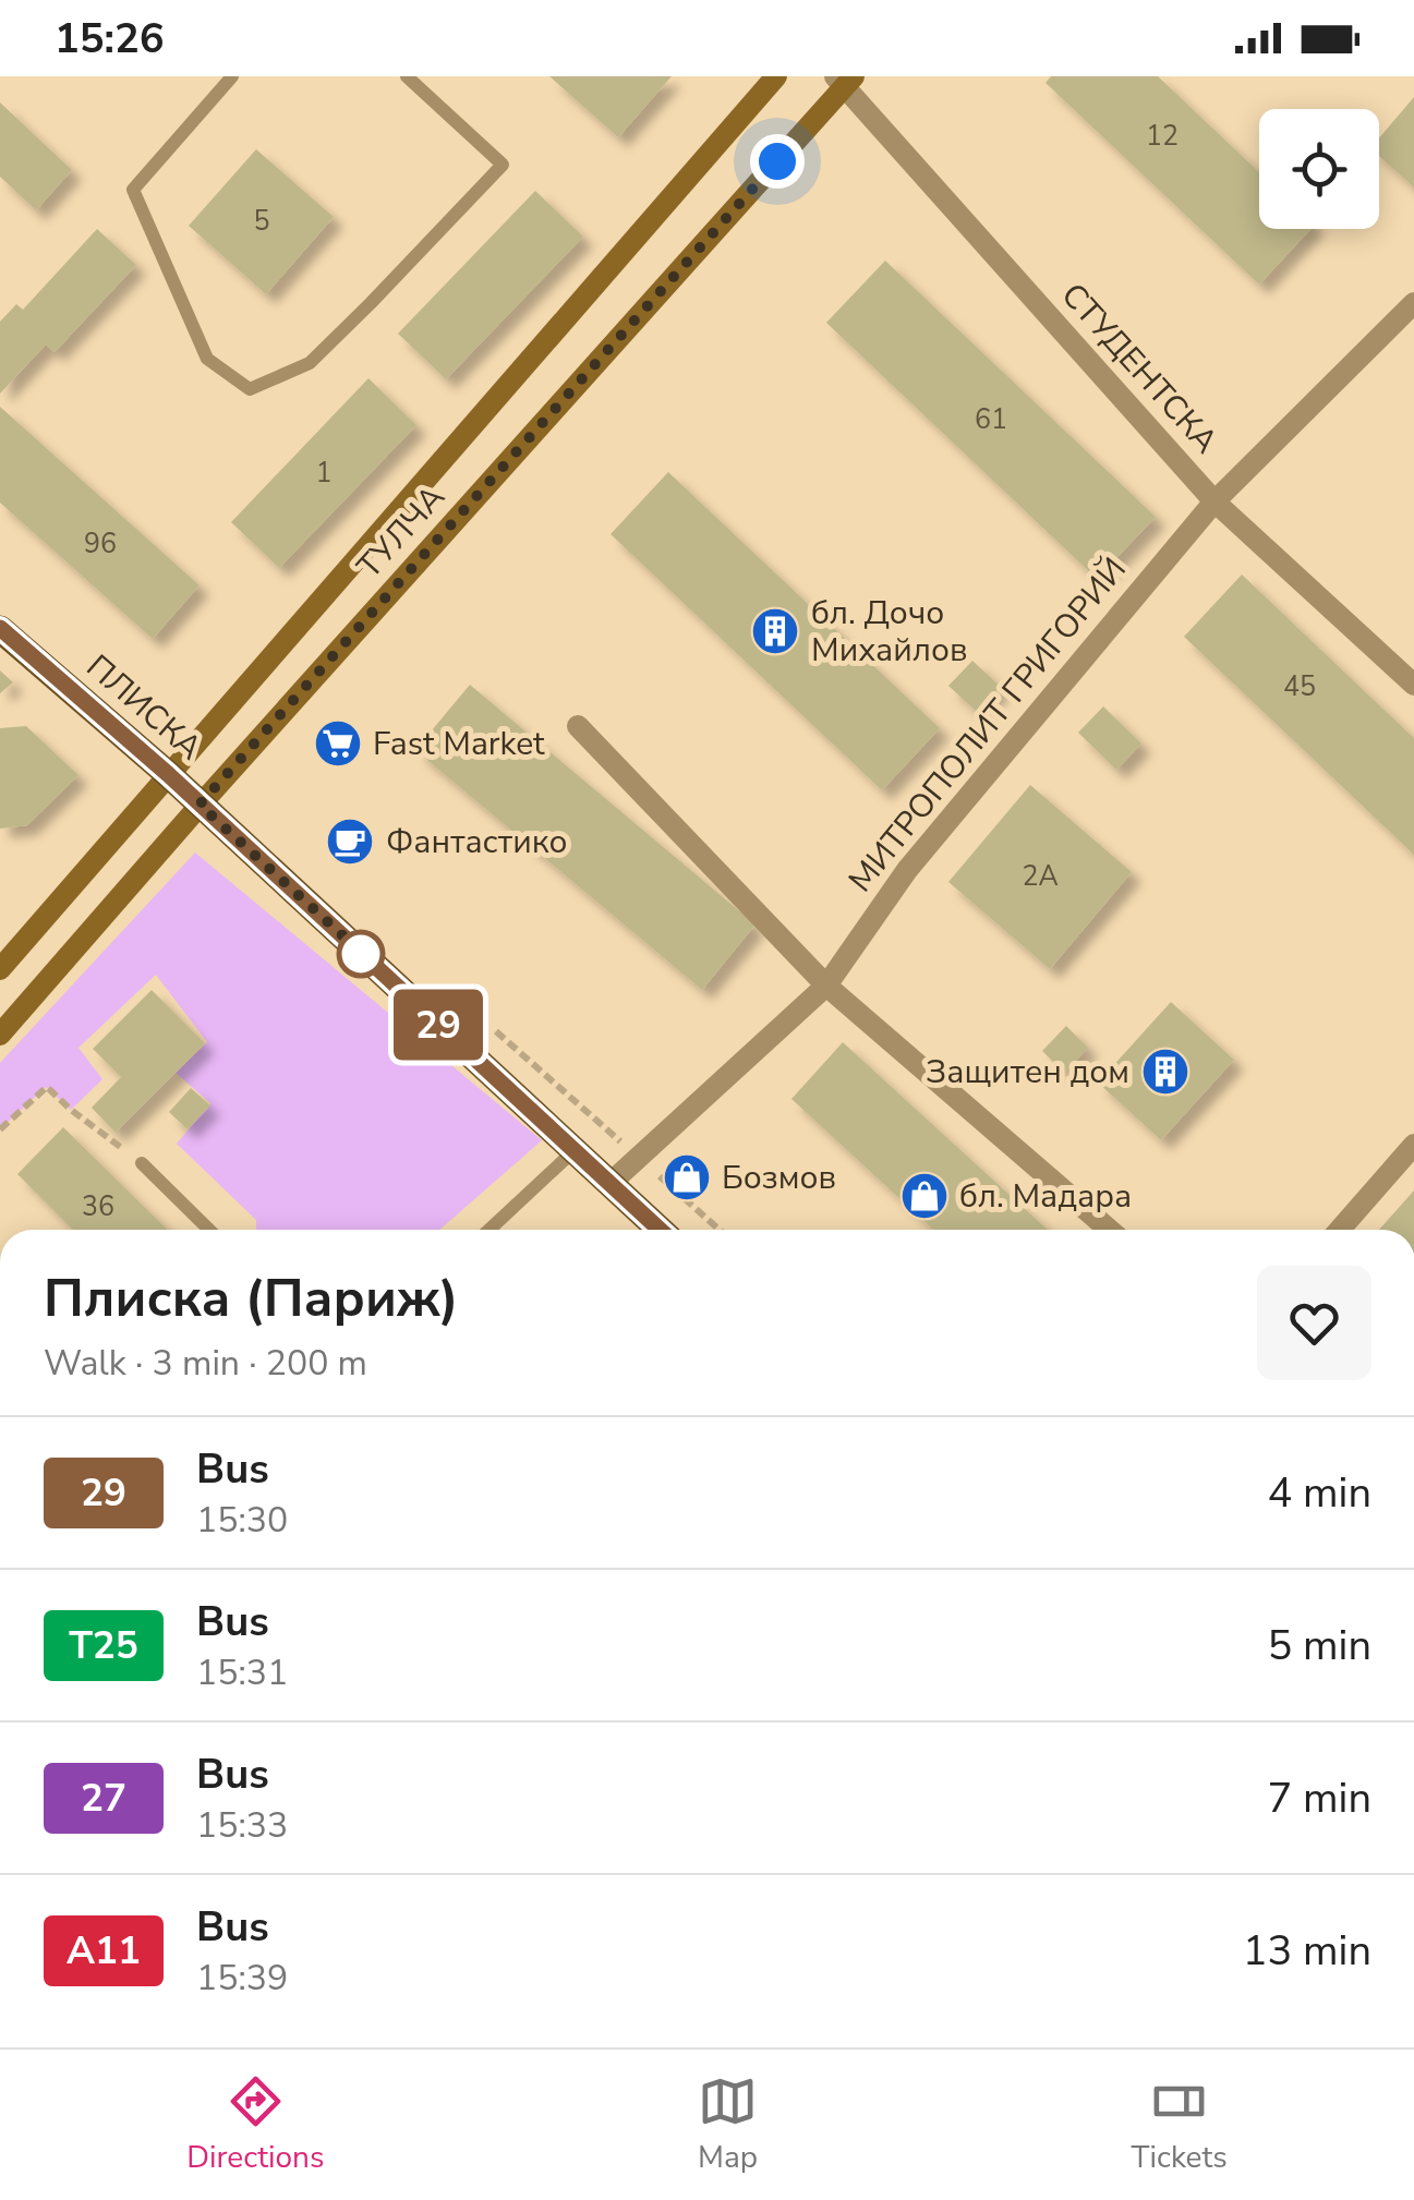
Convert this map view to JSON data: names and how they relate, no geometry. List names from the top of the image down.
{
  "streets": {
    "main road": ["ТУЛЧА", "ПЛИСКА"],
    "street": ["СТУДЕНТСКА", "МИТРОПОЛИТ ГРИГОРИЙ"]
  },
  "crossings": [
    ["СТУДЕНТСКА", "ТУЛЧА"],
    ["СТУДЕНТСКА", "МИТРОПОЛИТ ГРИГОРИЙ"],
    ["ТУЛЧА", "ПЛИСКА"],
    ["ПЛИСКА", "МИТРОПОЛИТ ГРИГОРИЙ"]
  ],
  "places": {
    "building": ["бл. Дочо Михайлов", "Защитен дом"],
    "supermarket": ["Fast Market"],
    "cafe": ["Фантастико"],
    "shop": ["Бозмов", "бл. Мадара"]
  },
  "lines": ["bus line 29"],
  "house_numbers": [
    "12",
    "5",
    "61",
    "1",
    "96",
    "45",
    "2А",
    "36"
  ],
  "page": {
    "status": "15:26",
    "on_map": "29",
    "heading": ["Плиска (Париж)", "Walk · 3 min · 200 m"],
    "list": [
      {
        "mark": "29",
        "name": "Bus",
        "note": "15:30",
        "value": "4 min"
      },
      {
        "mark": "Т25",
        "name": "Bus",
        "note": "15:31",
        "value": "5 min"
      },
      {
        "mark": "27",
        "name": "Bus",
        "note": "15:33",
        "value": "7 min"
      },
      {
        "mark": "А11",
        "name": "Bus",
        "note": "15:39",
        "value": "13 min"
      }
    ],
    "tabs": ["Directions", "Map", "Tickets"]
  }
}
